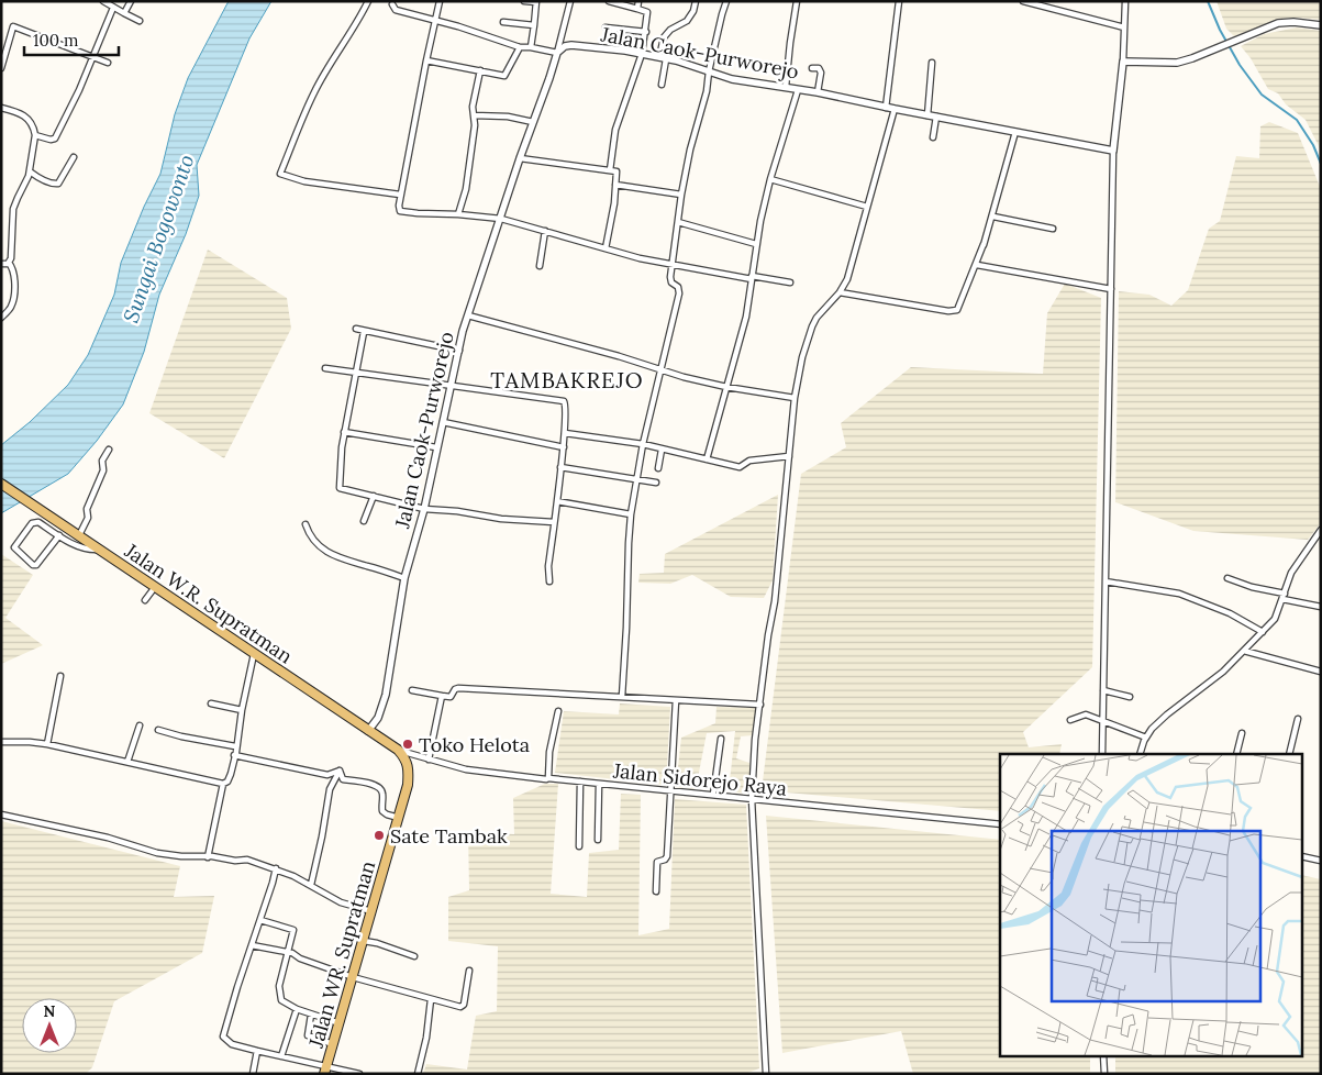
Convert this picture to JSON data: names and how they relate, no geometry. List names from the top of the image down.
{
  "streets": {
    "main road": ["Jalan W.R. Supratman", "Jalan WR. Supratman"],
    "street": ["Jalan Caok-Purworejo", "Jalan Sidorejo Raya"]
  },
  "crossings": [
    ["Jalan Caok-Purworejo", "Jalan W.R. Supratman"],
    ["Jalan W.R. Supratman", "Jalan Sidorejo Raya"],
    ["Jalan W.R. Supratman", "Jalan WR. Supratman"],
    ["Jalan Sidorejo Raya", "Jalan WR. Supratman"]
  ],
  "districts": ["TAMBAKREJO"],
  "water": ["Sungai Bogowonto"],
  "places": ["Toko Helota", "Sate Tambak"],
  "scale_bar": "100 m",
  "north": "top"
}
